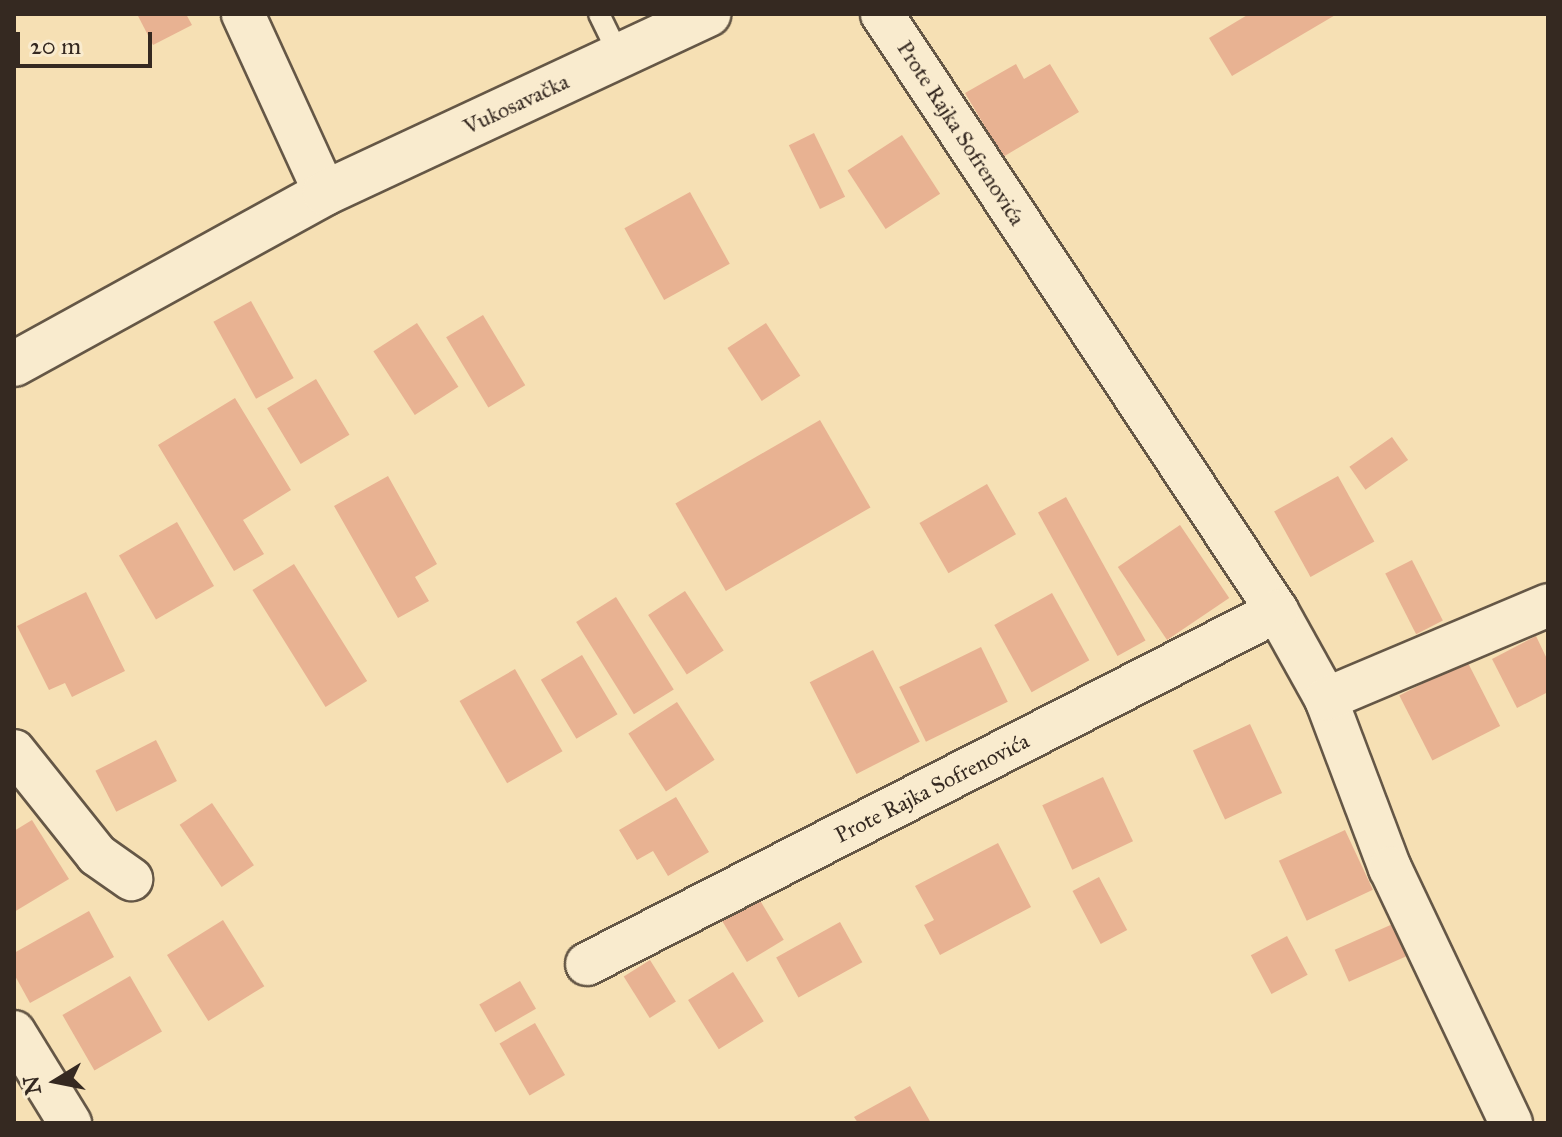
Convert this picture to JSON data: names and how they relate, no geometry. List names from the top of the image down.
{
  "streets": {
    "main road": ["Vukosavačka"],
    "street": ["Prote Rajka Sofrenovića"]
  },
  "scale_bar": "20 m",
  "north": "left"
}
